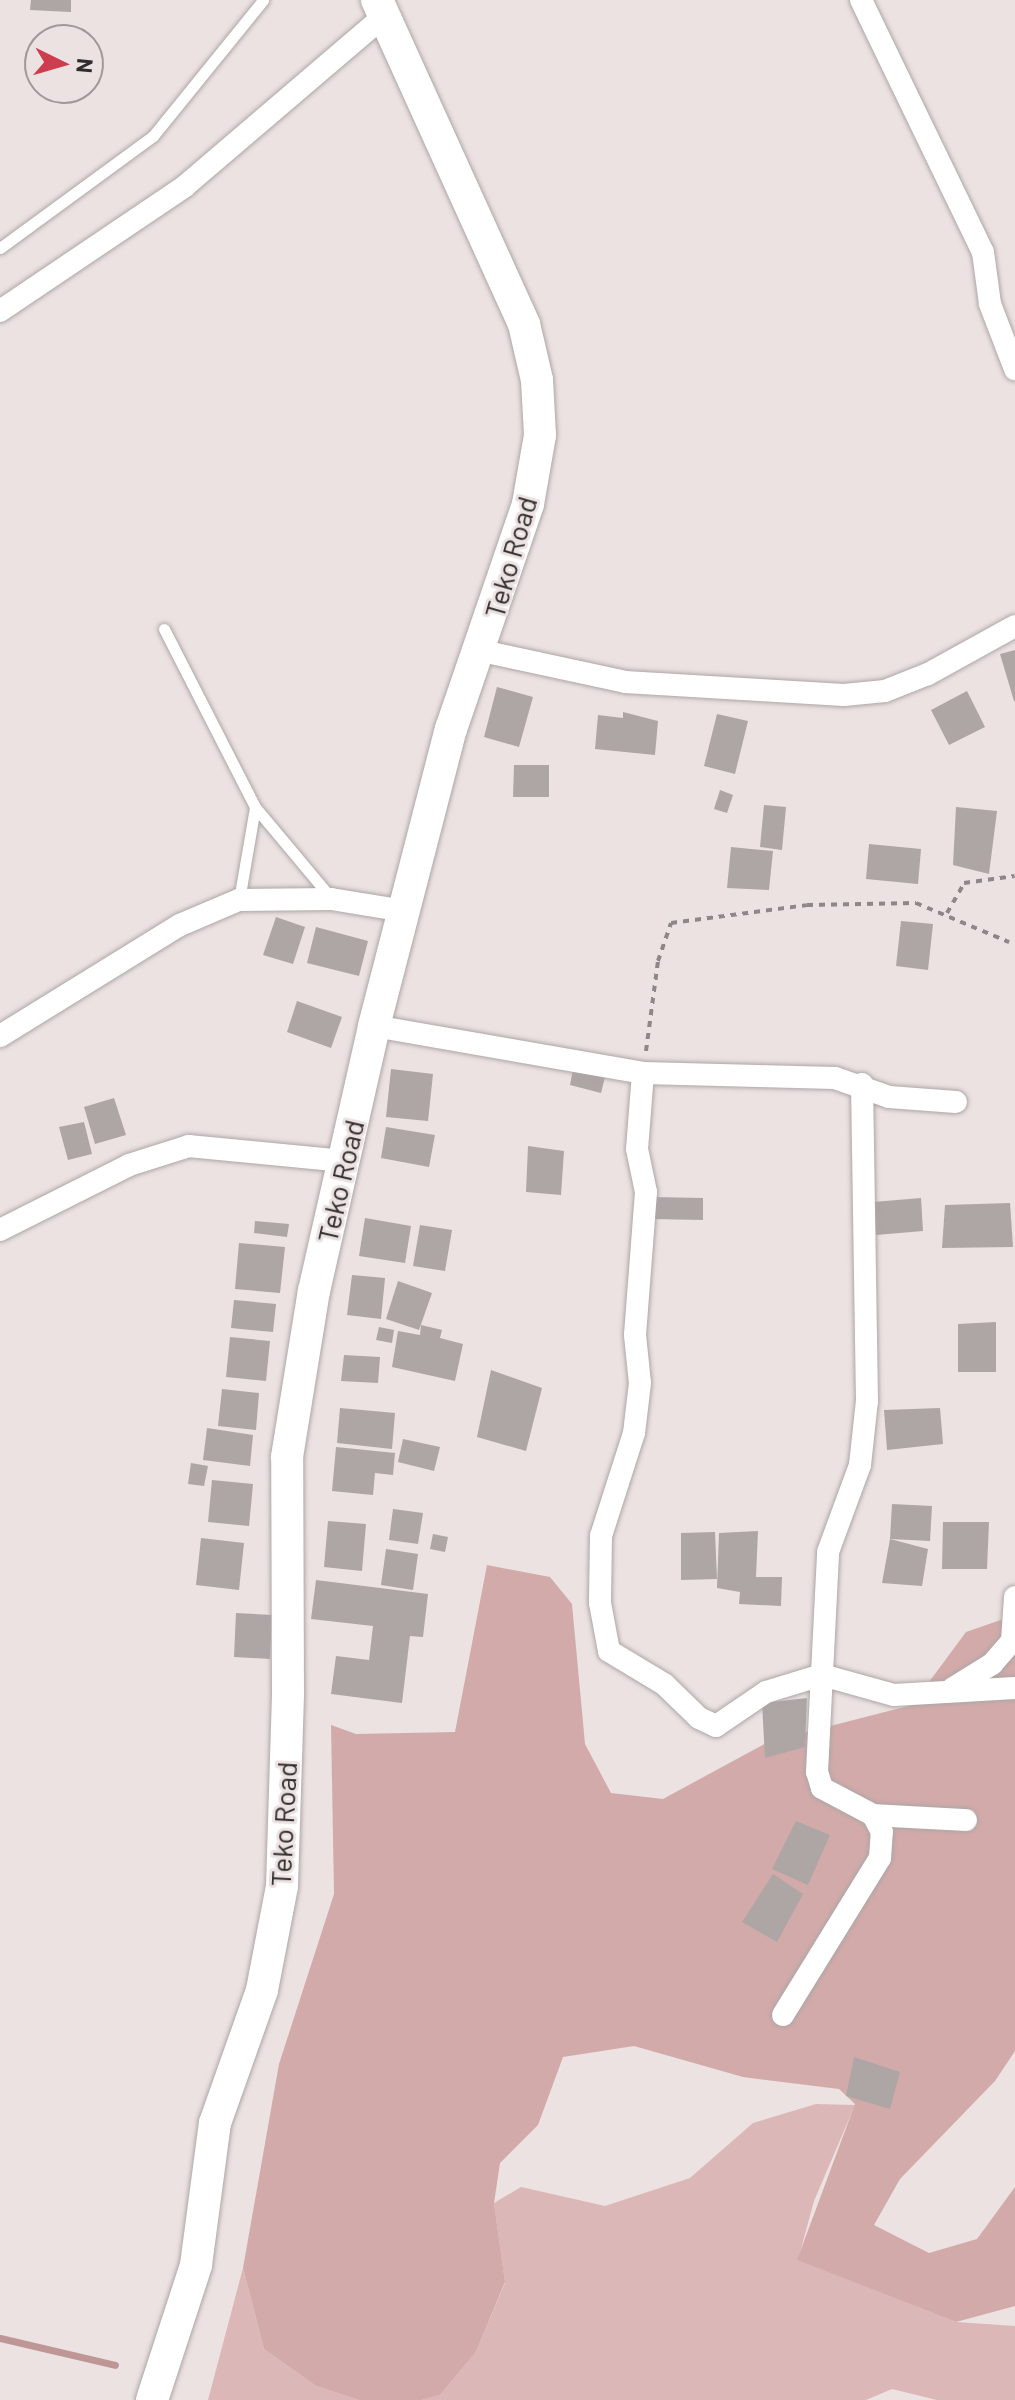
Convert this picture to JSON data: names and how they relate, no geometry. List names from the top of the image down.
{
  "streets": {
    "street": ["Teko Road"]
  },
  "north": "right"
}
